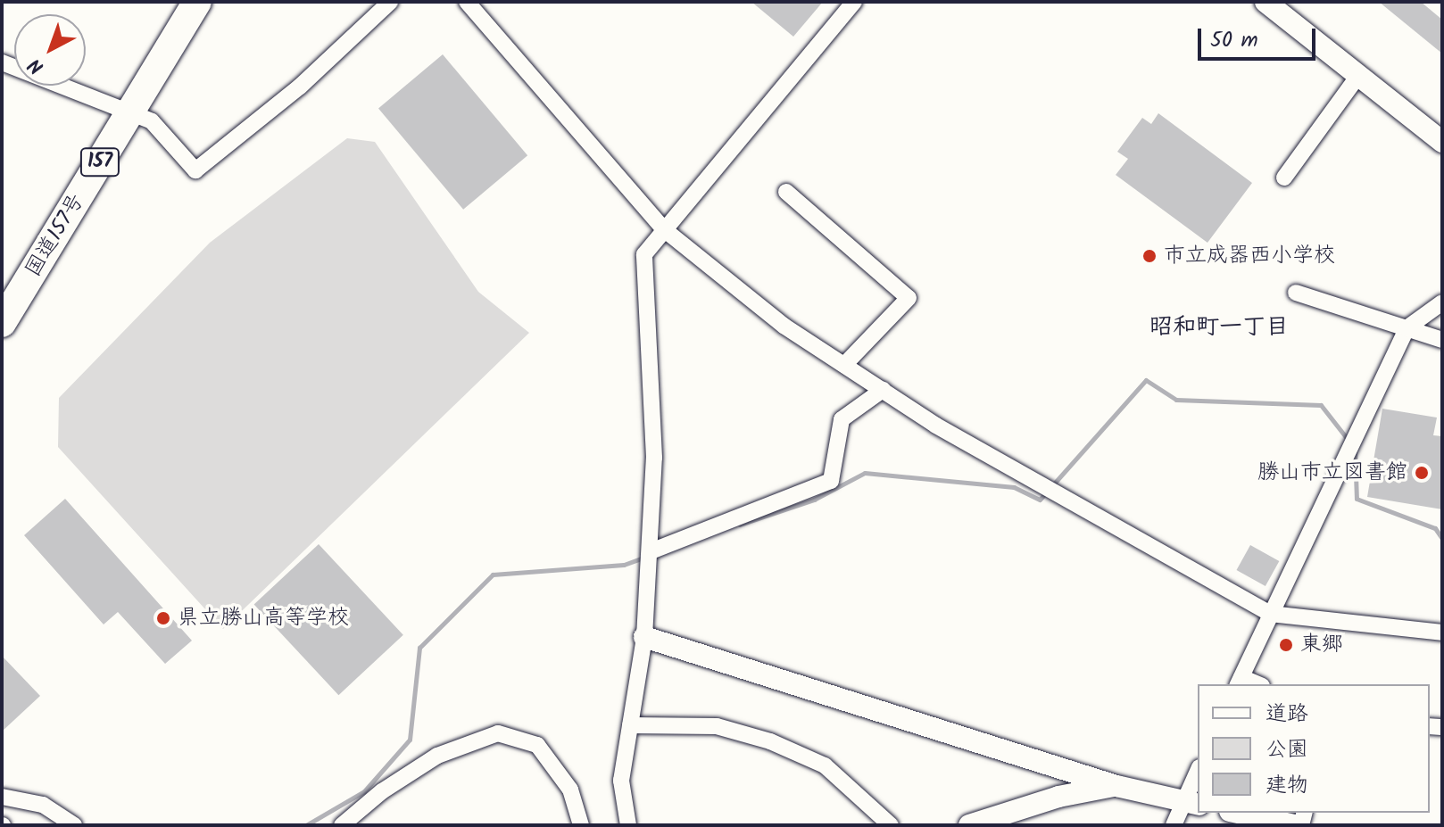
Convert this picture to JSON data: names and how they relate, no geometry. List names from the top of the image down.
{
  "streets": {
    "highway": ["157", "国道157号"]
  },
  "districts": ["昭和町一丁目"],
  "places": [
    "市立成器西小学校",
    "勝山市立図書館",
    "県立勝山高等学校",
    "東郷"
  ],
  "legend": ["道路", "公園", "建物"],
  "scale_bar": "50 m",
  "north": "bottom left"
}
